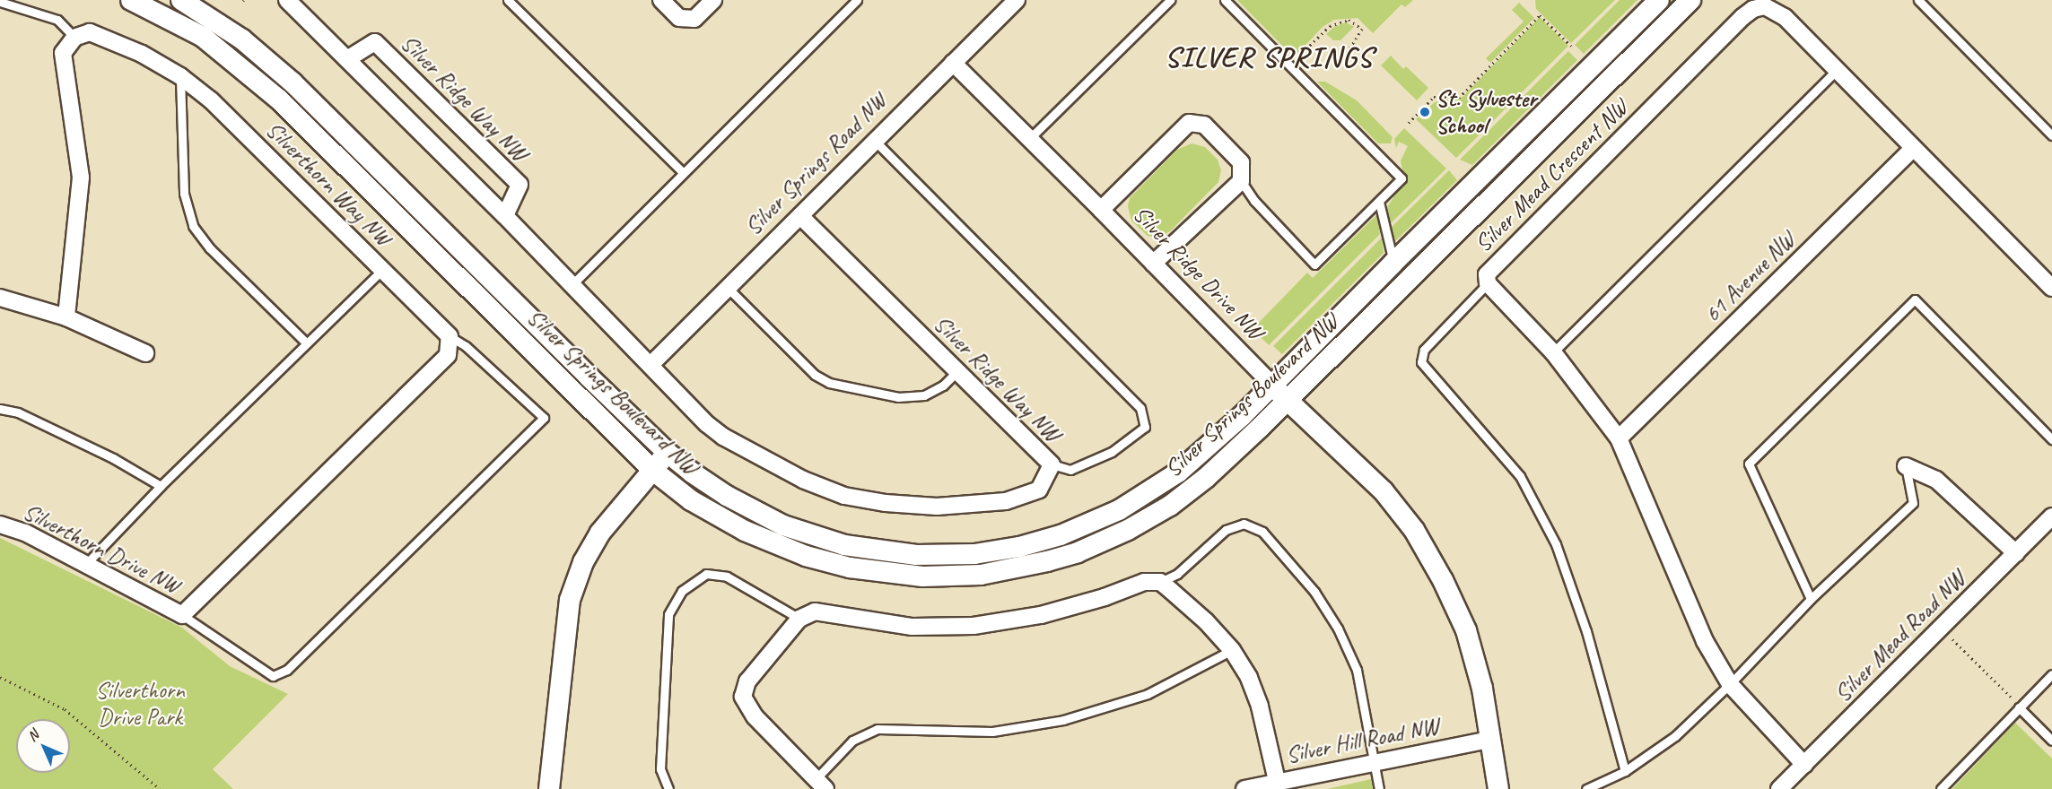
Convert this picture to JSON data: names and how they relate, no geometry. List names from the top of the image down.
{
  "streets": {
    "street": [
      "Silver Ridge Way NW",
      "Silver Springs Road NW",
      "Silver Mead Crescent NW",
      "Silverthorn Way NW",
      "Silver Ridge Drive NW",
      "61 Avenue NW",
      "Silver Springs Boulevard NW",
      "Silverthorn Drive NW",
      "Silver Mead Road NW",
      "Silver Hill Road NW"
    ]
  },
  "crossings": [
    ["Silver Ridge Way NW", "Silver Springs Road NW"],
    ["Silver Springs Road NW", "Silver Ridge Drive NW"],
    ["Silver Mead Crescent NW", "61 Avenue NW"],
    ["Silver Mead Crescent NW", "Silver Mead Road NW"],
    ["Silver Ridge Drive NW", "Silver Springs Boulevard NW"],
    ["Silver Ridge Drive NW", "Silver Hill Road NW"]
  ],
  "districts": ["SILVER SPRINGS"],
  "parks": ["Silverthorn Drive Park"],
  "places": ["St. Sylvester School"],
  "north": "top left"
}
